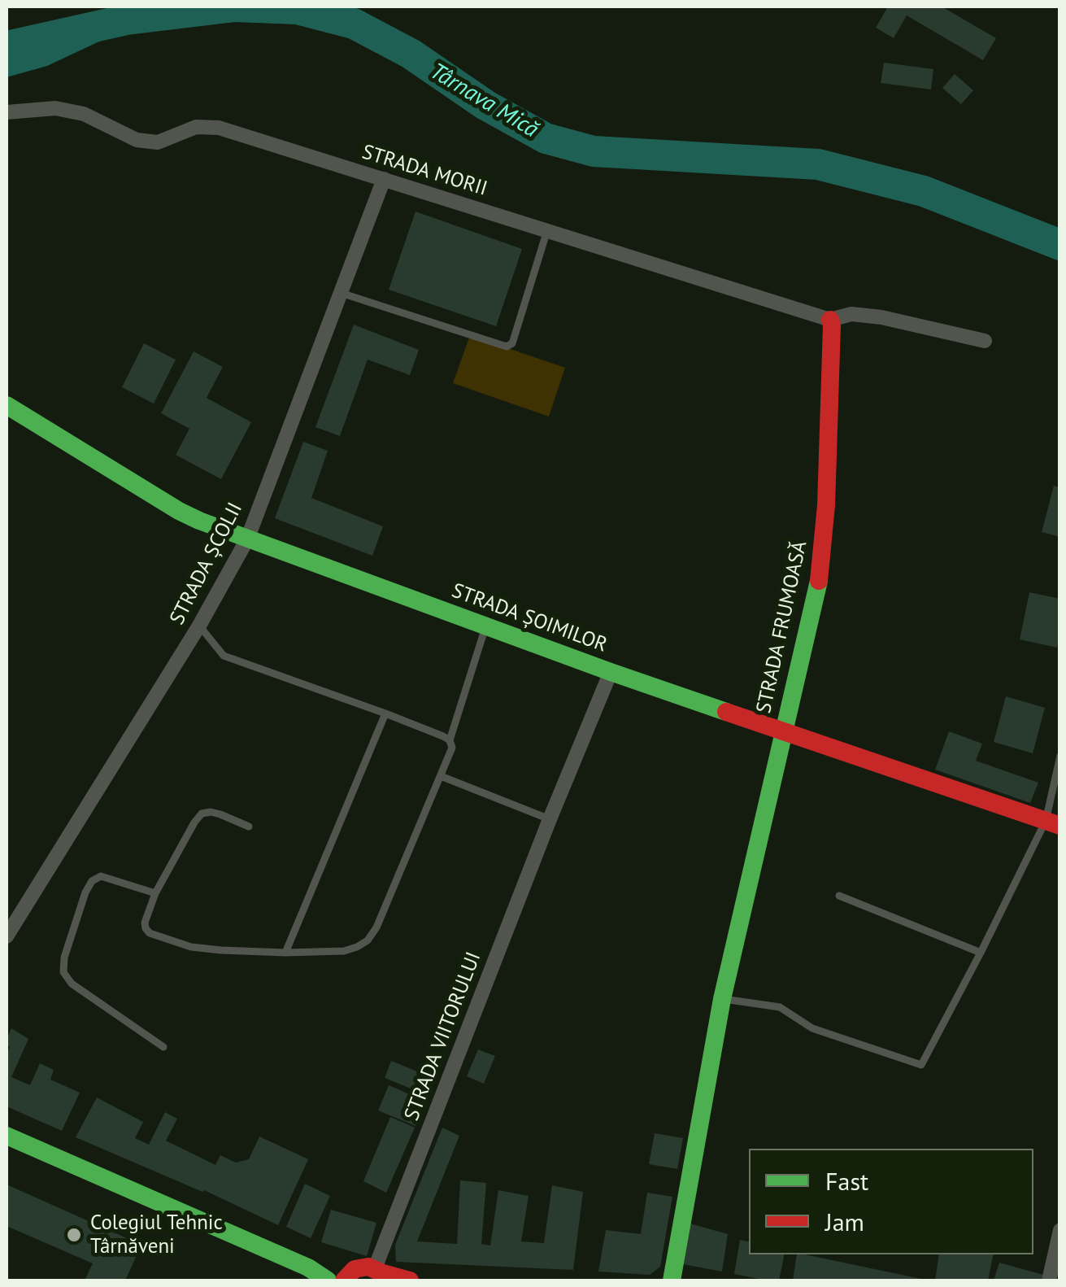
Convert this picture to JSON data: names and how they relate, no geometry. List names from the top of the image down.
{
  "streets": {
    "street": [
      "STRADA MORII",
      "STRADA ȘCOLII",
      "STRADA ȘOIMILOR",
      "STRADA FRUMOASĂ",
      "STRADA VIITORULUI"
    ]
  },
  "crossings": [
    ["STRADA MORII", "STRADA ȘCOLII"],
    ["STRADA MORII", "STRADA FRUMOASĂ"],
    ["STRADA ȘCOLII", "STRADA ȘOIMILOR"],
    ["STRADA ȘOIMILOR", "STRADA FRUMOASĂ"],
    ["STRADA ȘOIMILOR", "STRADA VIITORULUI"]
  ],
  "water": ["Târnava Mică"],
  "places": ["Colegiul Tehnic Târnăveni"],
  "legend": ["Fast", "Jam"]
}
